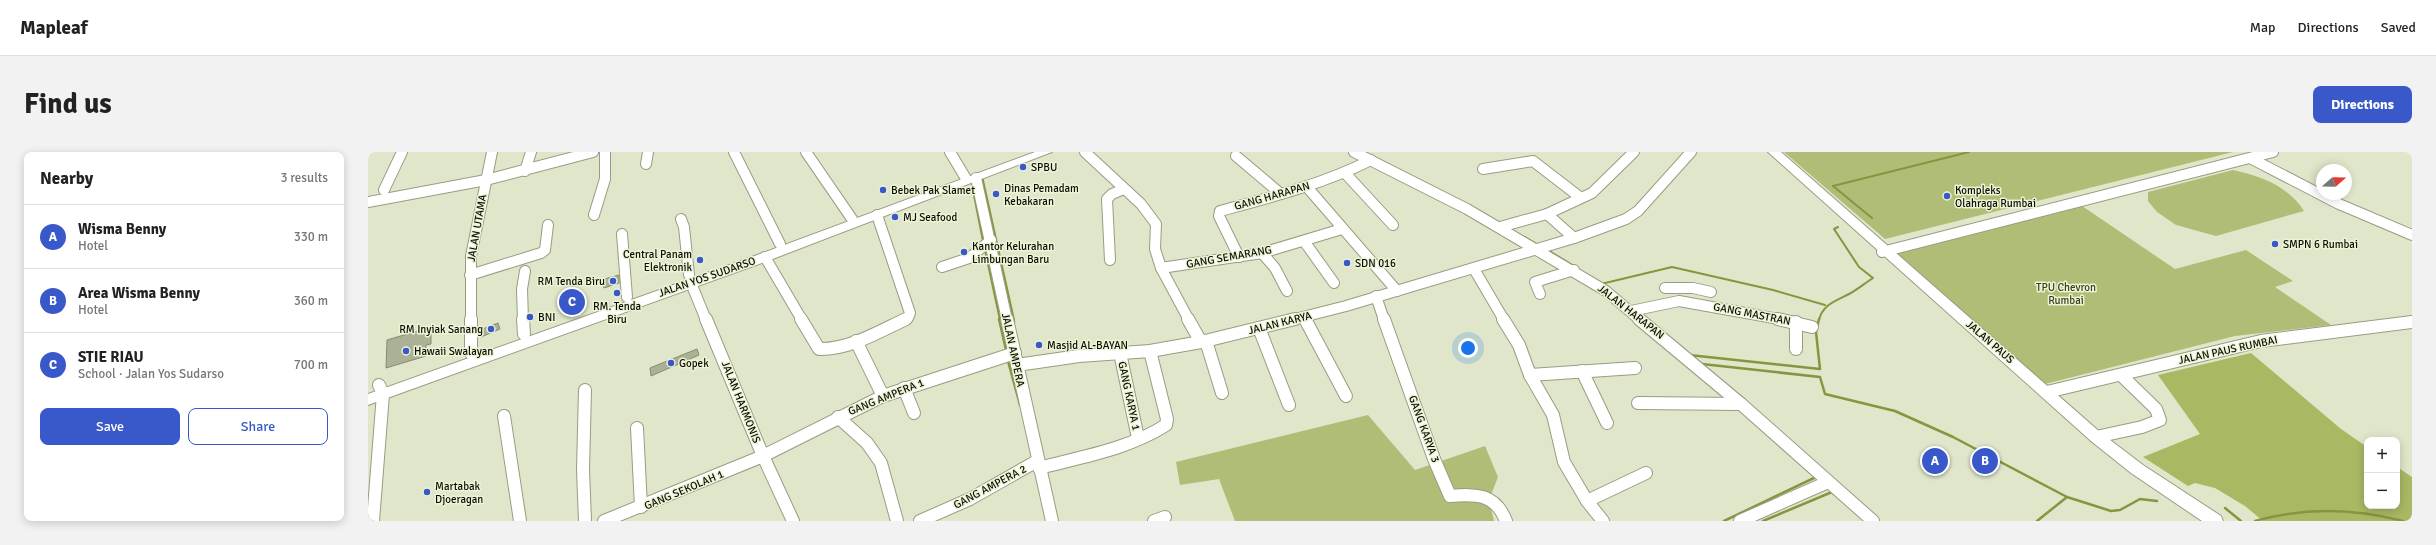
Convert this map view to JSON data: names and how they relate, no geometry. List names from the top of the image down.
{
  "streets": {
    "main road": ["JALAN YOS SUDARSO", "JALAN PAUS"],
    "street": [
      "GANG HARAPAN",
      "JALAN UTAMA",
      "GANG SEMARANG",
      "JALAN HARAPAN",
      "GANG MASTRAN",
      "JALAN KARYA",
      "JALAN AMPERA",
      "JALAN PAUS RUMBAI",
      "GANG KARYA 1",
      "GANG AMPERA 1",
      "JALAN HARMONIS",
      "GANG KARYA 3",
      "GANG AMPERA 2",
      "GANG SEKOLAH 1"
    ]
  },
  "crossings": [
    ["GANG HARAPAN", "GANG SEMARANG"],
    ["GANG HARAPAN", "JALAN HARAPAN"],
    ["JALAN UTAMA", "JALAN YOS SUDARSO"],
    ["JALAN YOS SUDARSO", "JALAN AMPERA"],
    ["JALAN YOS SUDARSO", "JALAN HARMONIS"],
    ["JALAN HARAPAN", "GANG MASTRAN"],
    ["JALAN HARAPAN", "JALAN KARYA"],
    ["JALAN KARYA", "JALAN AMPERA"],
    ["JALAN KARYA", "GANG KARYA 1"],
    ["JALAN KARYA", "GANG AMPERA 1"],
    ["JALAN KARYA", "GANG KARYA 3"],
    ["JALAN KARYA", "GANG AMPERA 2"],
    ["JALAN PAUS", "JALAN PAUS RUMBAI"],
    ["JALAN AMPERA", "GANG AMPERA 1"],
    ["JALAN AMPERA", "GANG AMPERA 2"],
    ["GANG KARYA 1", "GANG AMPERA 2"],
    ["GANG AMPERA 1", "JALAN HARMONIS"],
    ["GANG AMPERA 1", "GANG SEKOLAH 1"],
    ["JALAN HARMONIS", "GANG SEKOLAH 1"]
  ],
  "parks": ["TPU Chevron Rumbai"],
  "places": [
    "SPBU",
    "Bebek Pak Slamet",
    "Dinas Pemadam Kebakaran",
    "Kompleks Olahraga Rumbai",
    "MJ Seafood",
    "SMPN 6 Rumbai",
    "Kantor Kelurahan Limbungan Baru",
    "Central Panam Elektronik",
    "SDN 016",
    "RM Tenda Biru",
    "RM. Tenda Biru",
    "BNI",
    "RM Inyiak Sanang",
    "Masjid AL-BAYAN",
    "Hawaii Swalayan",
    "Gopek",
    "Martabak Djoeragan"
  ],
  "north": "right",
  "page": {
    "header": "Mapleaf",
    "nav": ["Map", "Directions", "Saved"],
    "buttons": [
      "Directions",
      ["Save", "Share"]
    ],
    "title": "Find us",
    "heading": ["Nearby", "3 results"],
    "list": [
      {
        "mark": "A",
        "name": "Wisma Benny",
        "note": "Hotel",
        "value": "330 m"
      },
      {
        "mark": "B",
        "name": "Area Wisma Benny",
        "note": "Hotel",
        "value": "360 m"
      },
      {
        "mark": "C",
        "name": "STIE RIAU",
        "note": "School · Jalan Yos Sudarso",
        "value": "700 m"
      }
    ],
    "pins": ["C", "A", "B"],
    "map_buttons": ["+", "−"]
  }
}
